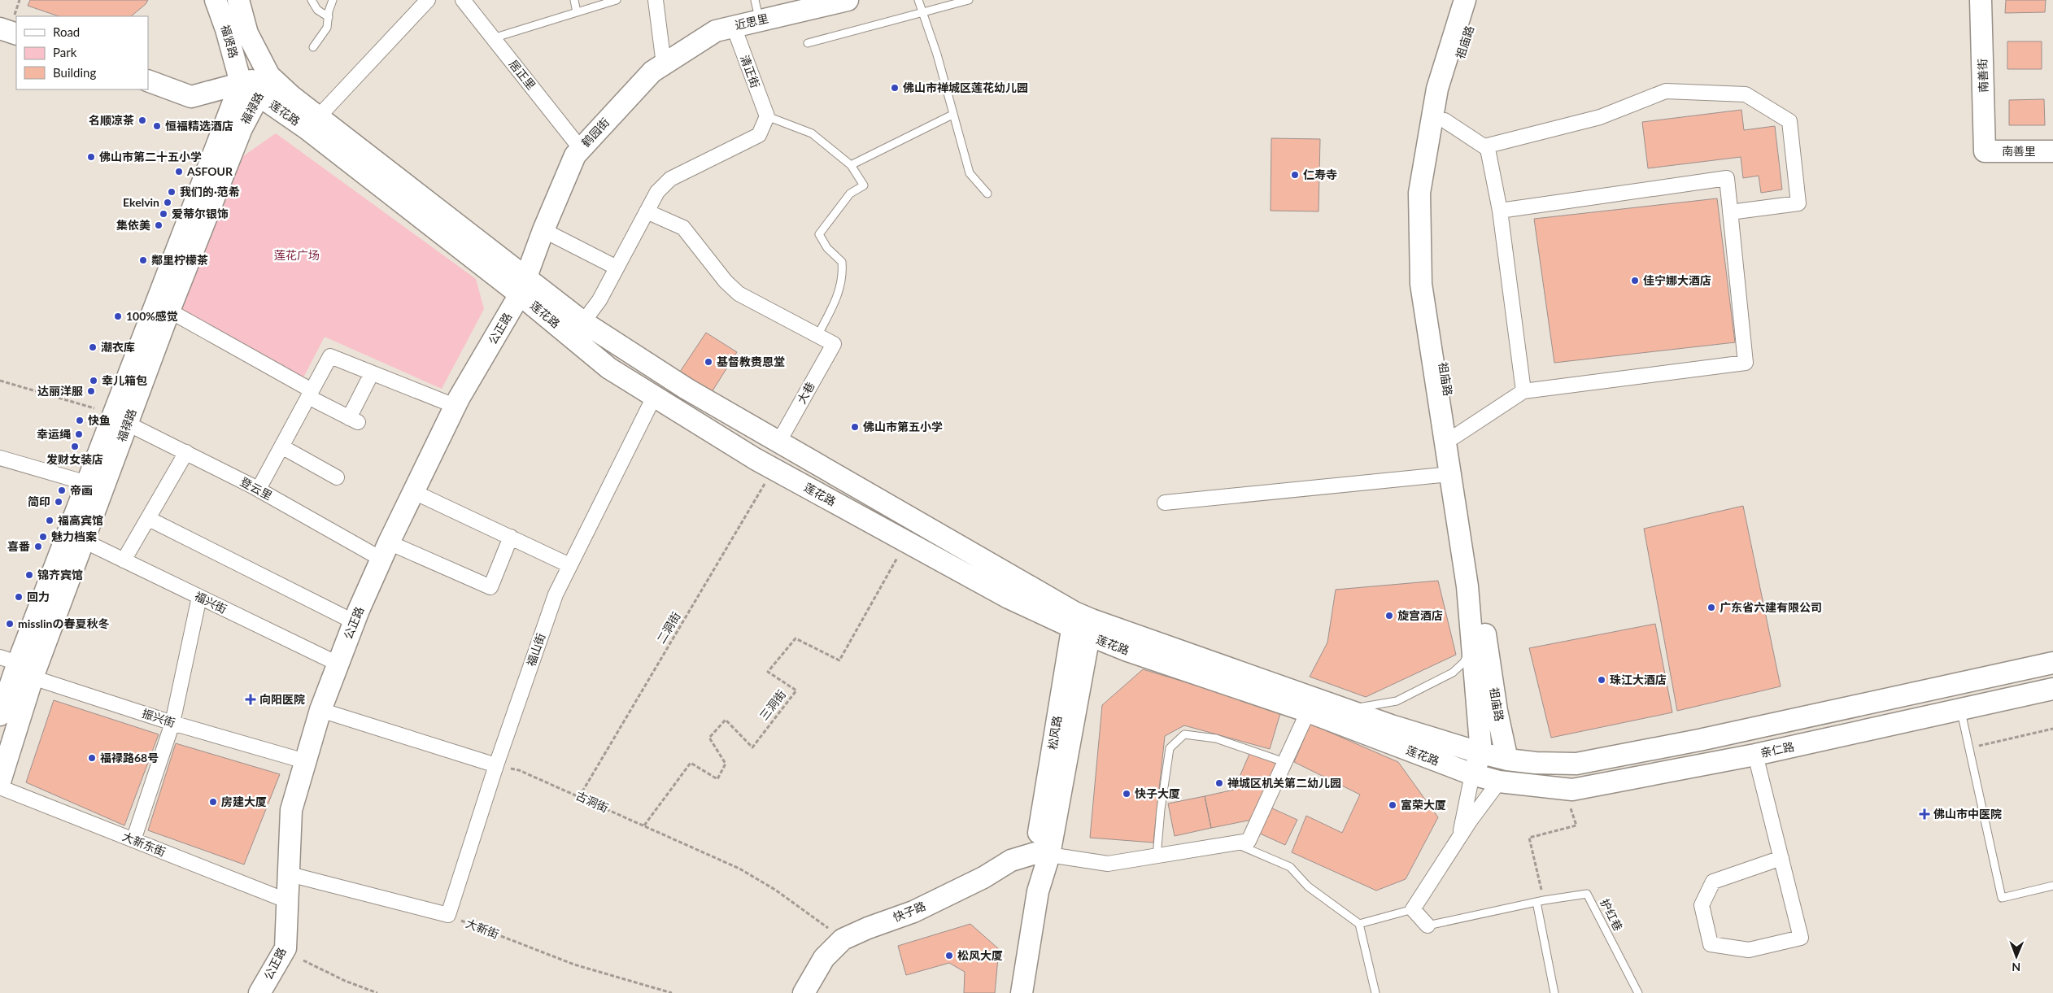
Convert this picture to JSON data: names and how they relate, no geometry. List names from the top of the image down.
{
  "streets": {
    "main road": [
      "近思里",
      "福贤路",
      "祖庙路",
      "南善街",
      "福禄路",
      "莲花路",
      "鹤园街",
      "南善里",
      "公正路",
      "松风路",
      "亲仁路",
      "快子路"
    ],
    "street": [
      "清正街",
      "居正里",
      "大巷",
      "登云里",
      "福兴街",
      "福山街",
      "振兴街",
      "大新东街"
    ],
    "lane": ["护红巷"],
    "path": [
      "二洞街",
      "三洞街",
      "古洞街",
      "大新街"
    ]
  },
  "crossings": [
    ["近思里", "清正街"],
    ["近思里", "鹤园街"],
    ["福贤路", "福禄路"],
    ["福贤路", "莲花路"],
    ["祖庙路", "莲花路"],
    ["居正里", "鹤园街"],
    ["南善街", "南善里"],
    ["福禄路", "莲花路"],
    ["福禄路", "登云里"],
    ["福禄路", "福兴街"],
    ["福禄路", "振兴街"],
    ["莲花路", "鹤园街"],
    ["莲花路", "公正路"],
    ["莲花路", "大巷"],
    ["莲花路", "二洞街"],
    ["莲花路", "福山街"],
    ["莲花路", "三洞街"],
    ["莲花路", "松风路"],
    ["莲花路", "亲仁路"],
    ["鹤园街", "公正路"],
    ["公正路", "登云里"],
    ["公正路", "福兴街"],
    ["公正路", "振兴街"],
    ["公正路", "大新东街"],
    ["二洞街", "古洞街"],
    ["福山街", "古洞街"],
    ["福山街", "大新街"],
    ["三洞街", "古洞街"],
    ["松风路", "快子路"],
    ["古洞街", "快子路"]
  ],
  "parks": ["莲花广场"],
  "places": {
    "other": [
      "佛山市禅城区莲花幼儿园",
      "名顺凉茶",
      "恒福精选酒店",
      "佛山市第二十五小学",
      "ASFOUR",
      "仁寿寺",
      "我们的·范希",
      "Ekelvin",
      "爱蒂尔银饰",
      "集依美",
      "鄰里柠檬茶",
      "佳宁娜大酒店",
      "100%感觉",
      "潮衣库",
      "基督教赉恩堂",
      "幸儿箱包",
      "达丽洋服",
      "快鱼",
      "佛山市第五小学",
      "幸运绳",
      "发财女装店",
      "帝画",
      "简印",
      "福高宾馆",
      "魅力档案",
      "喜番",
      "锦齐宾馆",
      "回力",
      "广东省六建有限公司",
      "旋宫酒店",
      "misslinの春夏秋冬",
      "珠江大酒店",
      "福禄路68号",
      "禅城区机关第二幼儿园",
      "快子大厦",
      "房建大厦",
      "富荣大厦",
      "松风大厦"
    ],
    "health": ["向阳医院", "佛山市中医院"]
  },
  "legend": ["Road", "Park", "Building"],
  "north": "bottom"
}
